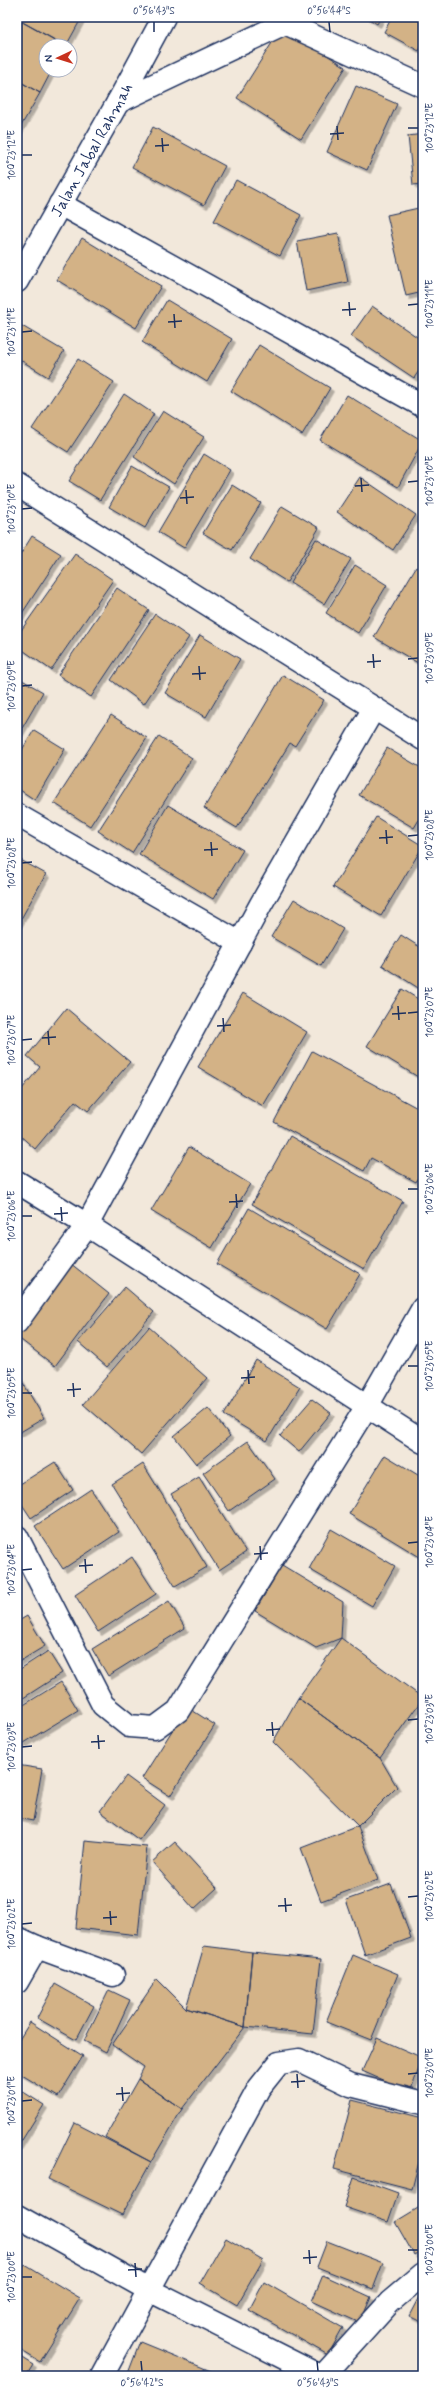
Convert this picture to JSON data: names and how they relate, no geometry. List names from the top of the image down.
{
  "streets": {
    "street": ["Jalan Jabal Rahmah"]
  },
  "north": "left",
  "coordinates": [
    "0°56'43\"S",
    "0°56'44\"S",
    "100°23'12\"E",
    "100°23'11\"E",
    "100°23'10\"E",
    "100°23'09\"E",
    "100°23'08\"E",
    "100°23'07\"E",
    "100°23'06\"E",
    "100°23'05\"E",
    "100°23'04\"E",
    "100°23'03\"E",
    "100°23'02\"E",
    "100°23'01\"E",
    "100°23'00\"E",
    "0°56'42\"S"
  ]
}
